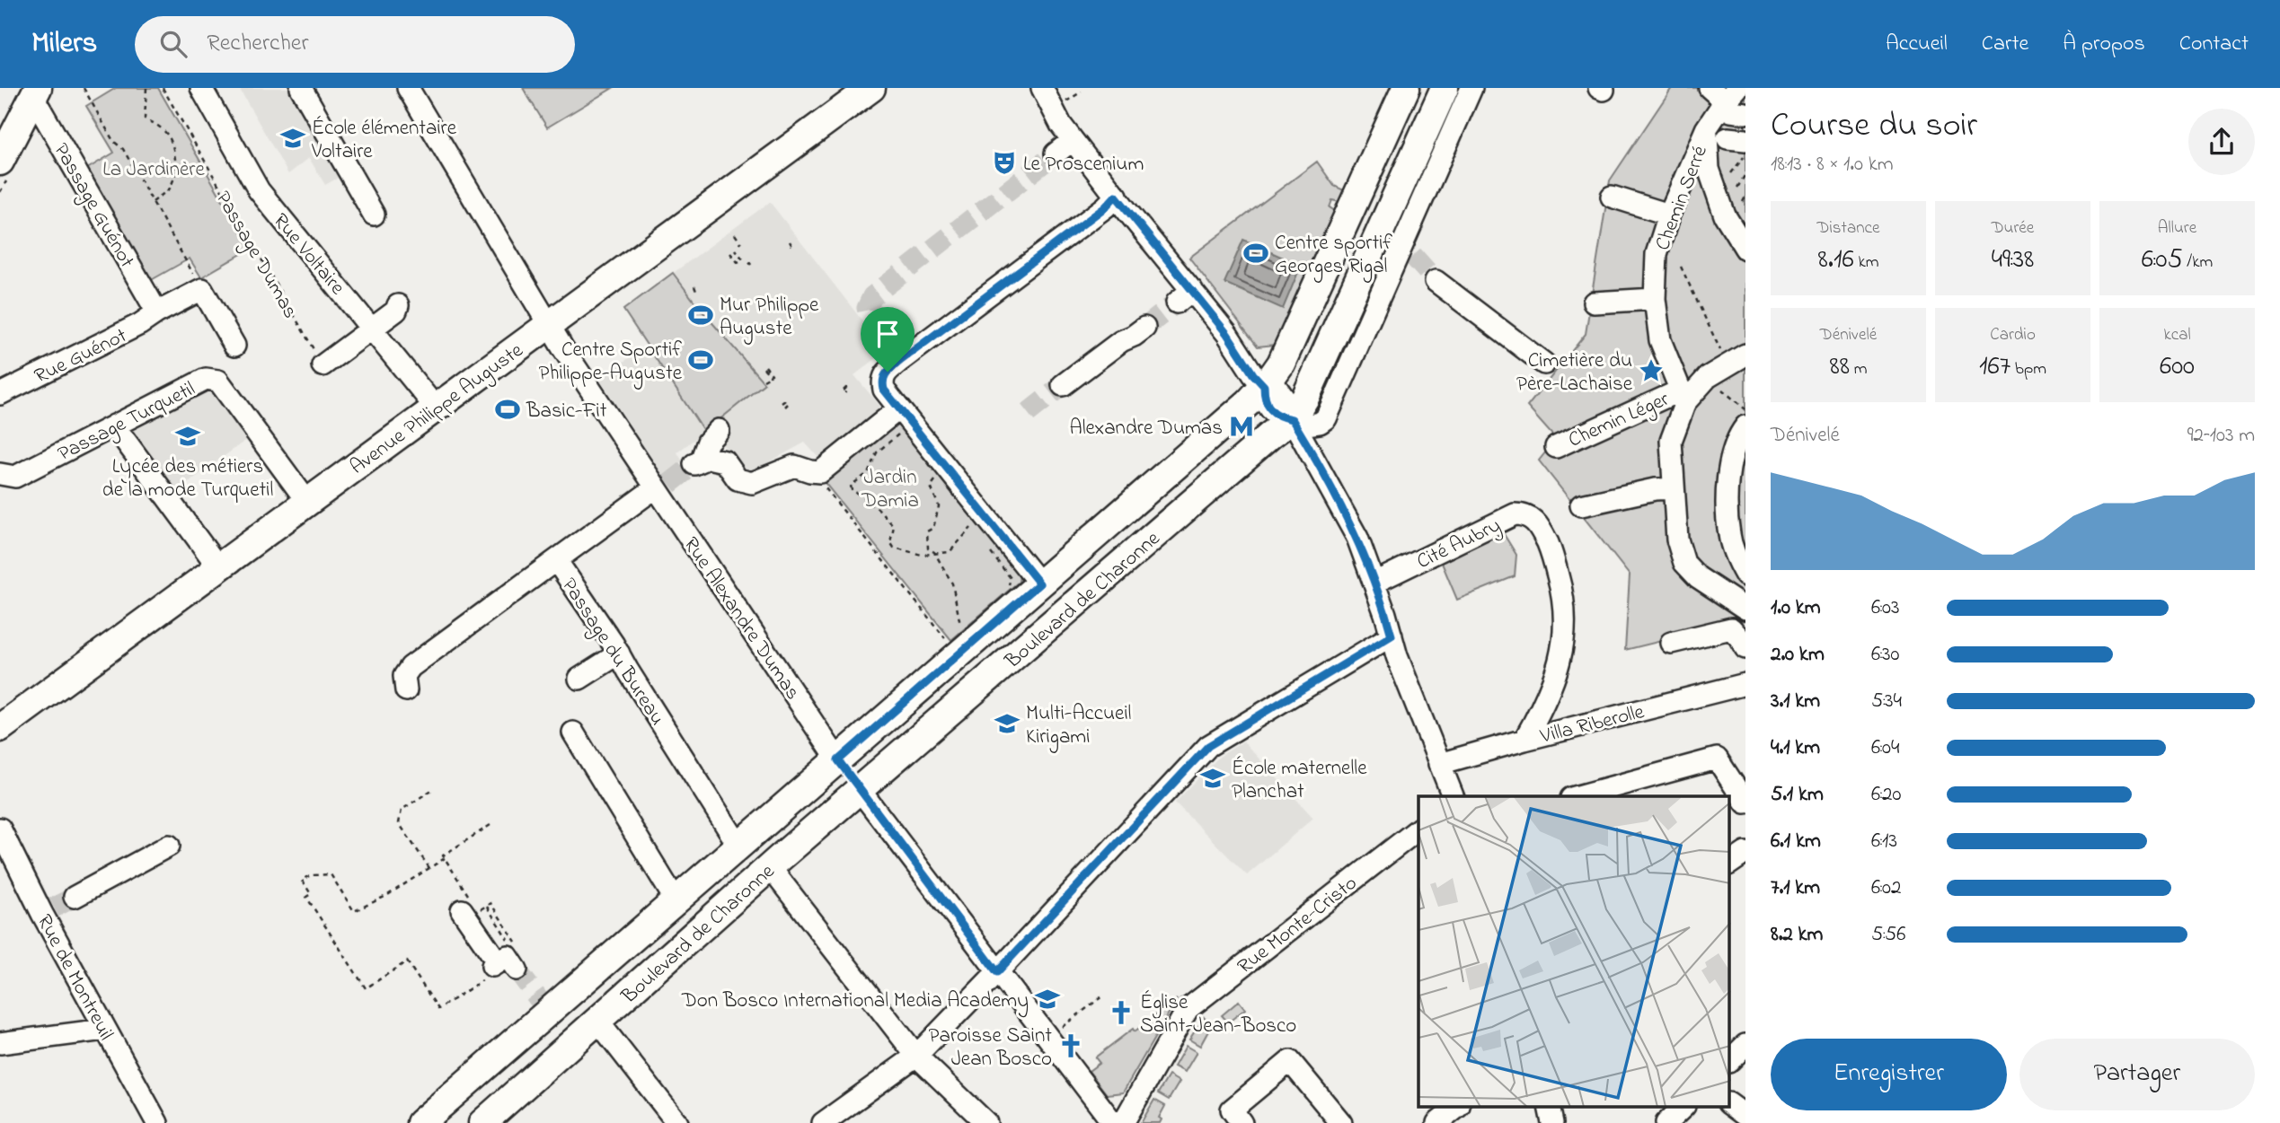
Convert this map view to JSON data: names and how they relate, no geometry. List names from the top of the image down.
{
  "streets": {
    "main road": ["Avenue Philippe Auguste", "Boulevard de Charonne", "Rue Alexandre Dumas"],
    "street": [
      "Chemin Serré",
      "Passage Guénot",
      "Rue Voltaire",
      "Rue Guénot",
      "Chemin Léger",
      "Passage Turquetil",
      "Cité Aubry",
      "Passage du Bureau",
      "Villa Riberolle",
      "Rue Monte-Cristo",
      "Rue de Montreuil"
    ],
    "path": ["Passage Dumas"]
  },
  "crossings": [
    ["Chemin Serré", "Chemin Léger"],
    ["Passage Guénot", "Rue Guénot"],
    ["Rue Voltaire", "Avenue Philippe Auguste"],
    ["Avenue Philippe Auguste", "Passage Turquetil"],
    ["Avenue Philippe Auguste", "Rue Alexandre Dumas"],
    ["Cité Aubry", "Villa Riberolle"],
    ["Boulevard de Charonne", "Rue Alexandre Dumas"],
    ["Boulevard de Charonne", "Passage du Bureau"],
    ["Rue Alexandre Dumas", "Passage du Bureau"]
  ],
  "parks": ["La Jardinère", "Jardin Damia"],
  "places": {
    "school or university": [
      "École élémentaire Voltaire",
      "Lycée des métiers de la mode Turquetil",
      "Multi-Accueil Kirigami",
      "École maternelle Planchat",
      "Don Bosco International Media Academy"
    ],
    "theatre": ["Le Proscenium"],
    "sports": [
      "Centre sportif Georges Rigal",
      "Mur Philippe Auguste",
      "Centre Sportif Philippe-Auguste",
      "Basic-Fit"
    ],
    "place": ["Cimetière du Père-Lachaise"],
    "metro station": ["Alexandre Dumas"],
    "church": ["Église Saint-Jean-Bosco", "Paroisse Saint Jean Bosco"]
  },
  "page": {
    "header": "Milers",
    "search": "Rechercher",
    "nav": [
      "Accueil",
      "Carte",
      "À propos",
      "Contact"
    ],
    "heading": ["Course du soir", "18:13 · 8 × 1.0 km"],
    "stats": [
      ["Distance", "8.16 km"],
      ["Durée", "49:38"],
      ["Allure", "6:05 /km"],
      ["Dénivelé", "88 m"],
      ["Cardio", "167 bpm"],
      ["kcal", "600"]
    ],
    "chart": ["Dénivelé", "92–103 m"],
    "list": [
      {
        "name": "1.0 km",
        "note": "6:03"
      },
      {
        "name": "2.0 km",
        "note": "6:30"
      },
      {
        "name": "3.1 km",
        "note": "5:34"
      },
      {
        "name": "4.1 km",
        "note": "6:04"
      },
      {
        "name": "5.1 km",
        "note": "6:20"
      },
      {
        "name": "6.1 km",
        "note": "6:13"
      },
      {
        "name": "7.1 km",
        "note": "6:02"
      },
      {
        "name": "8.2 km",
        "note": "5:56"
      }
    ],
    "buttons": ["Enregistrer", "Partager"]
  }
}
